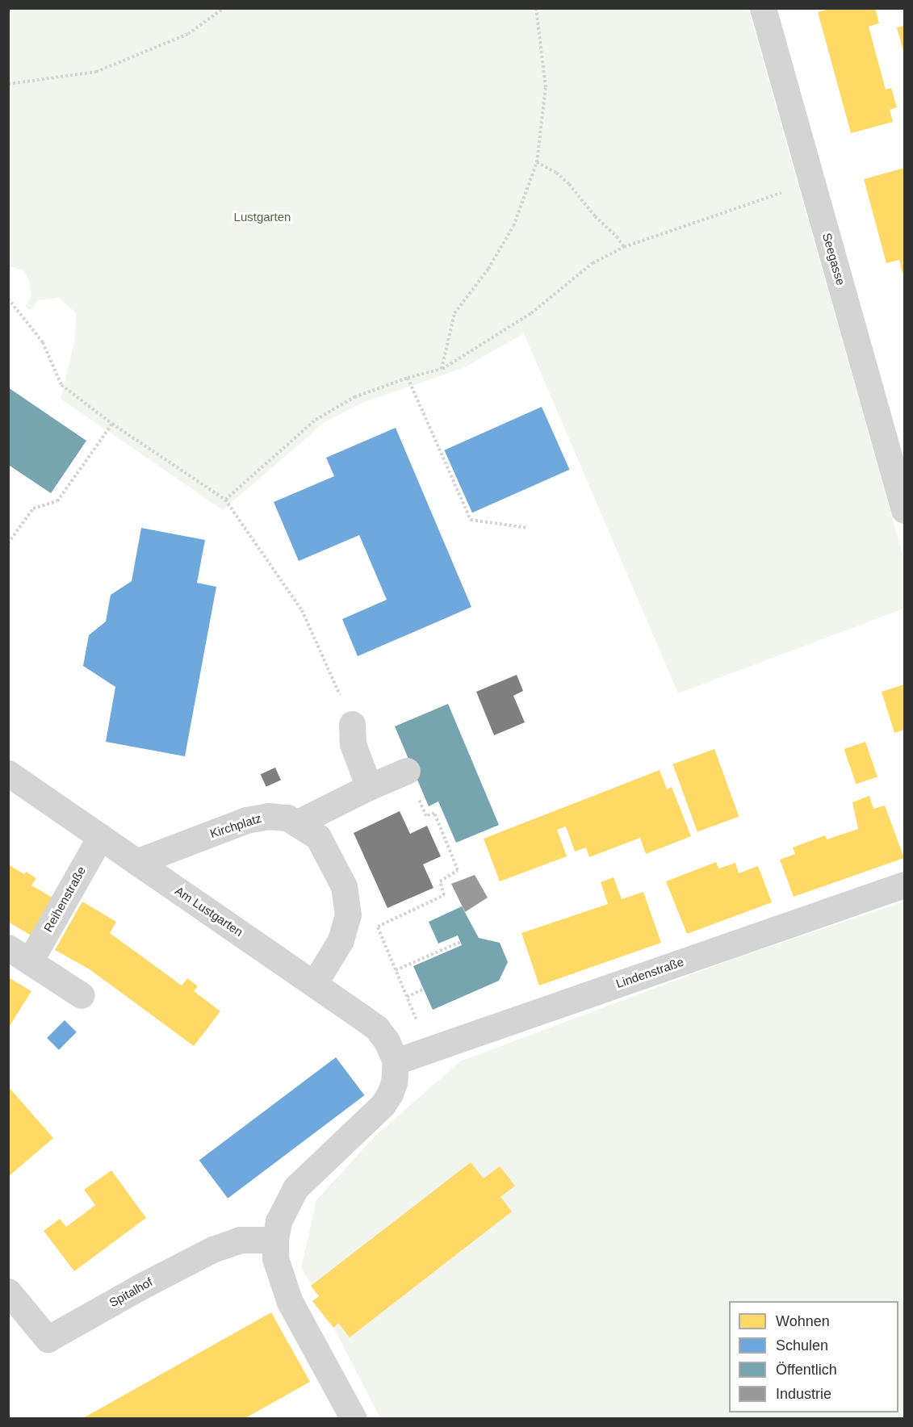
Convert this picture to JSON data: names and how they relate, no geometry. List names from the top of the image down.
{
  "streets": {
    "street": [
      "Seegasse",
      "Kirchplatz",
      "Reihenstraße",
      "Am Lustgarten",
      "Lindenstraße",
      "Spitalhof"
    ]
  },
  "crossings": [
    ["Kirchplatz", "Am Lustgarten"],
    ["Reihenstraße", "Am Lustgarten"],
    ["Am Lustgarten", "Lindenstraße"]
  ],
  "parks": ["Lustgarten"],
  "legend": [
    "Wohnen",
    "Schulen",
    "Öffentlich",
    "Industrie"
  ]
}
